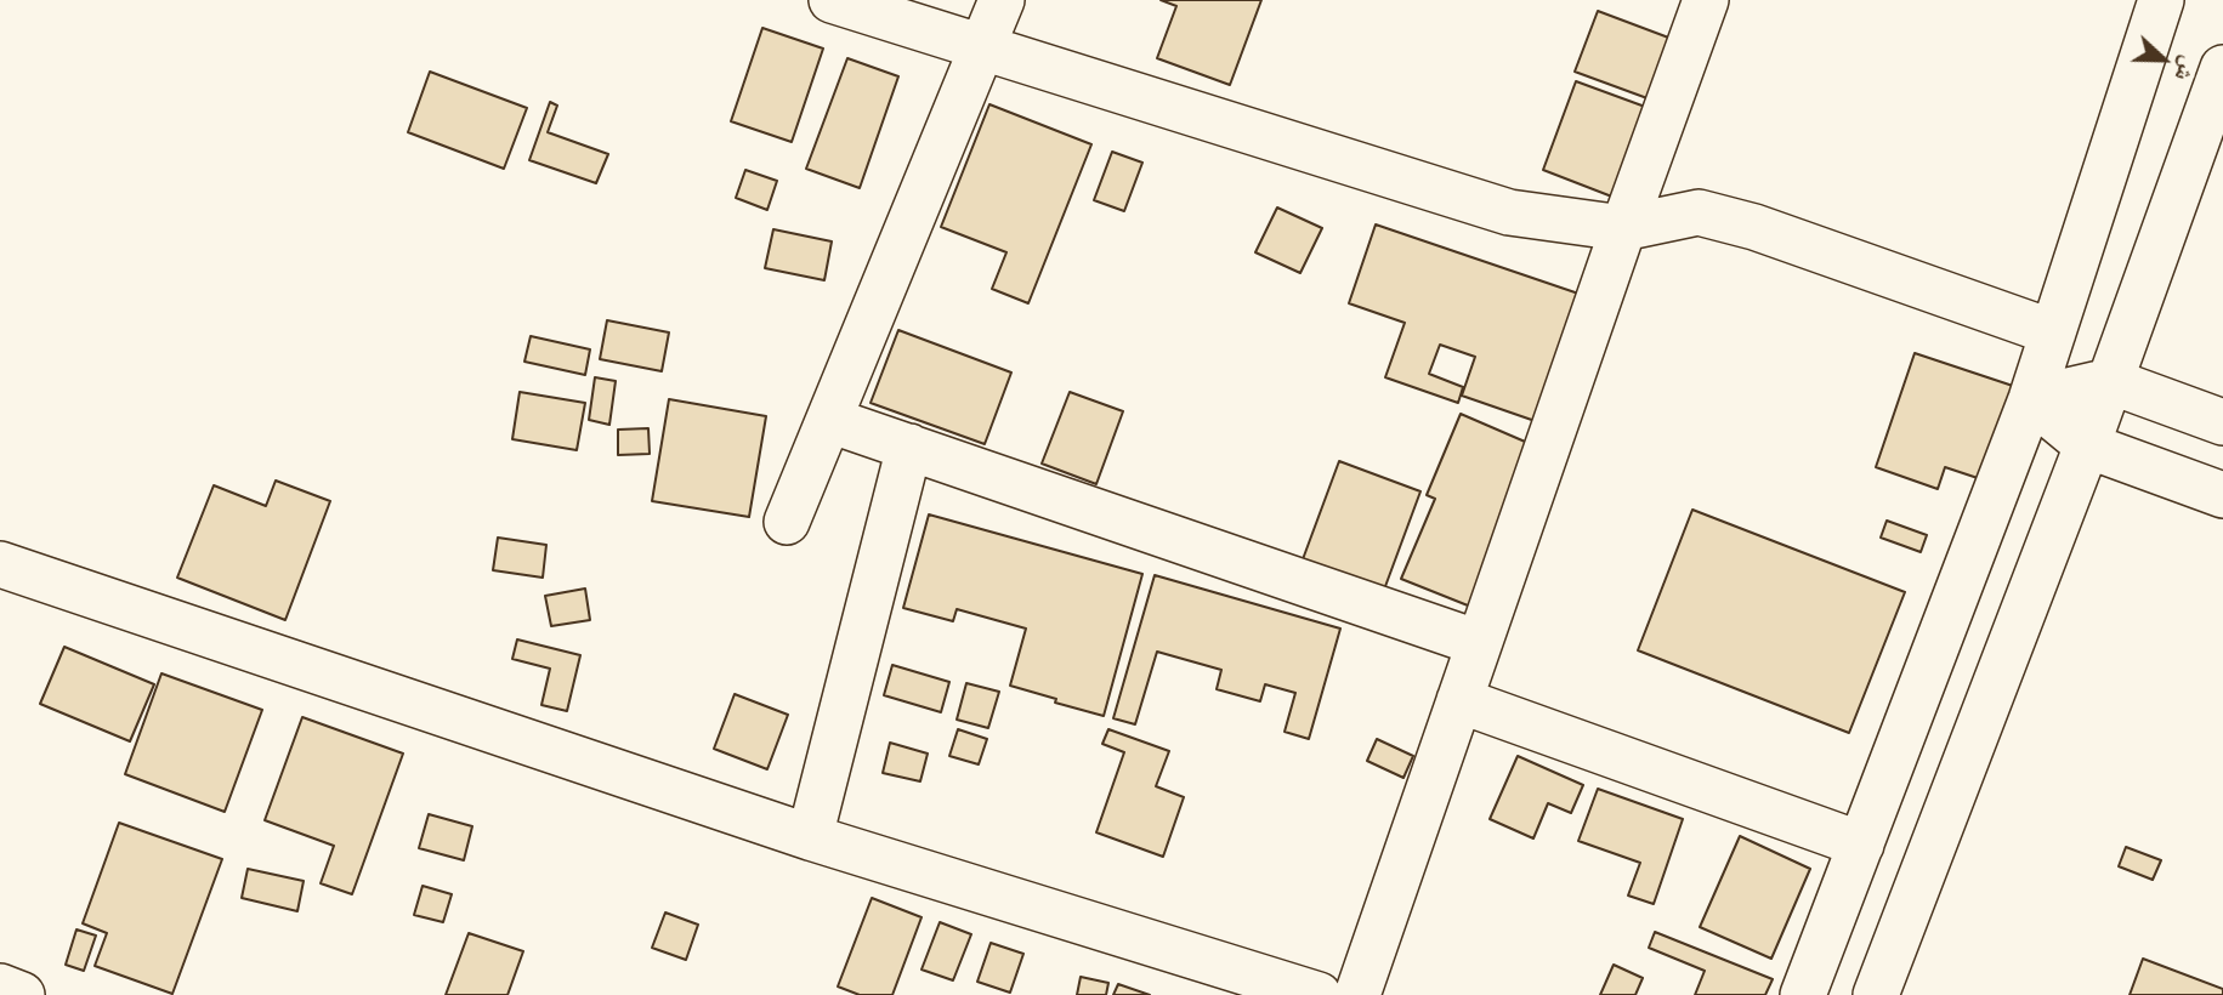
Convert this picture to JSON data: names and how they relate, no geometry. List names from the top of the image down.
{
  "north": "right"
}
